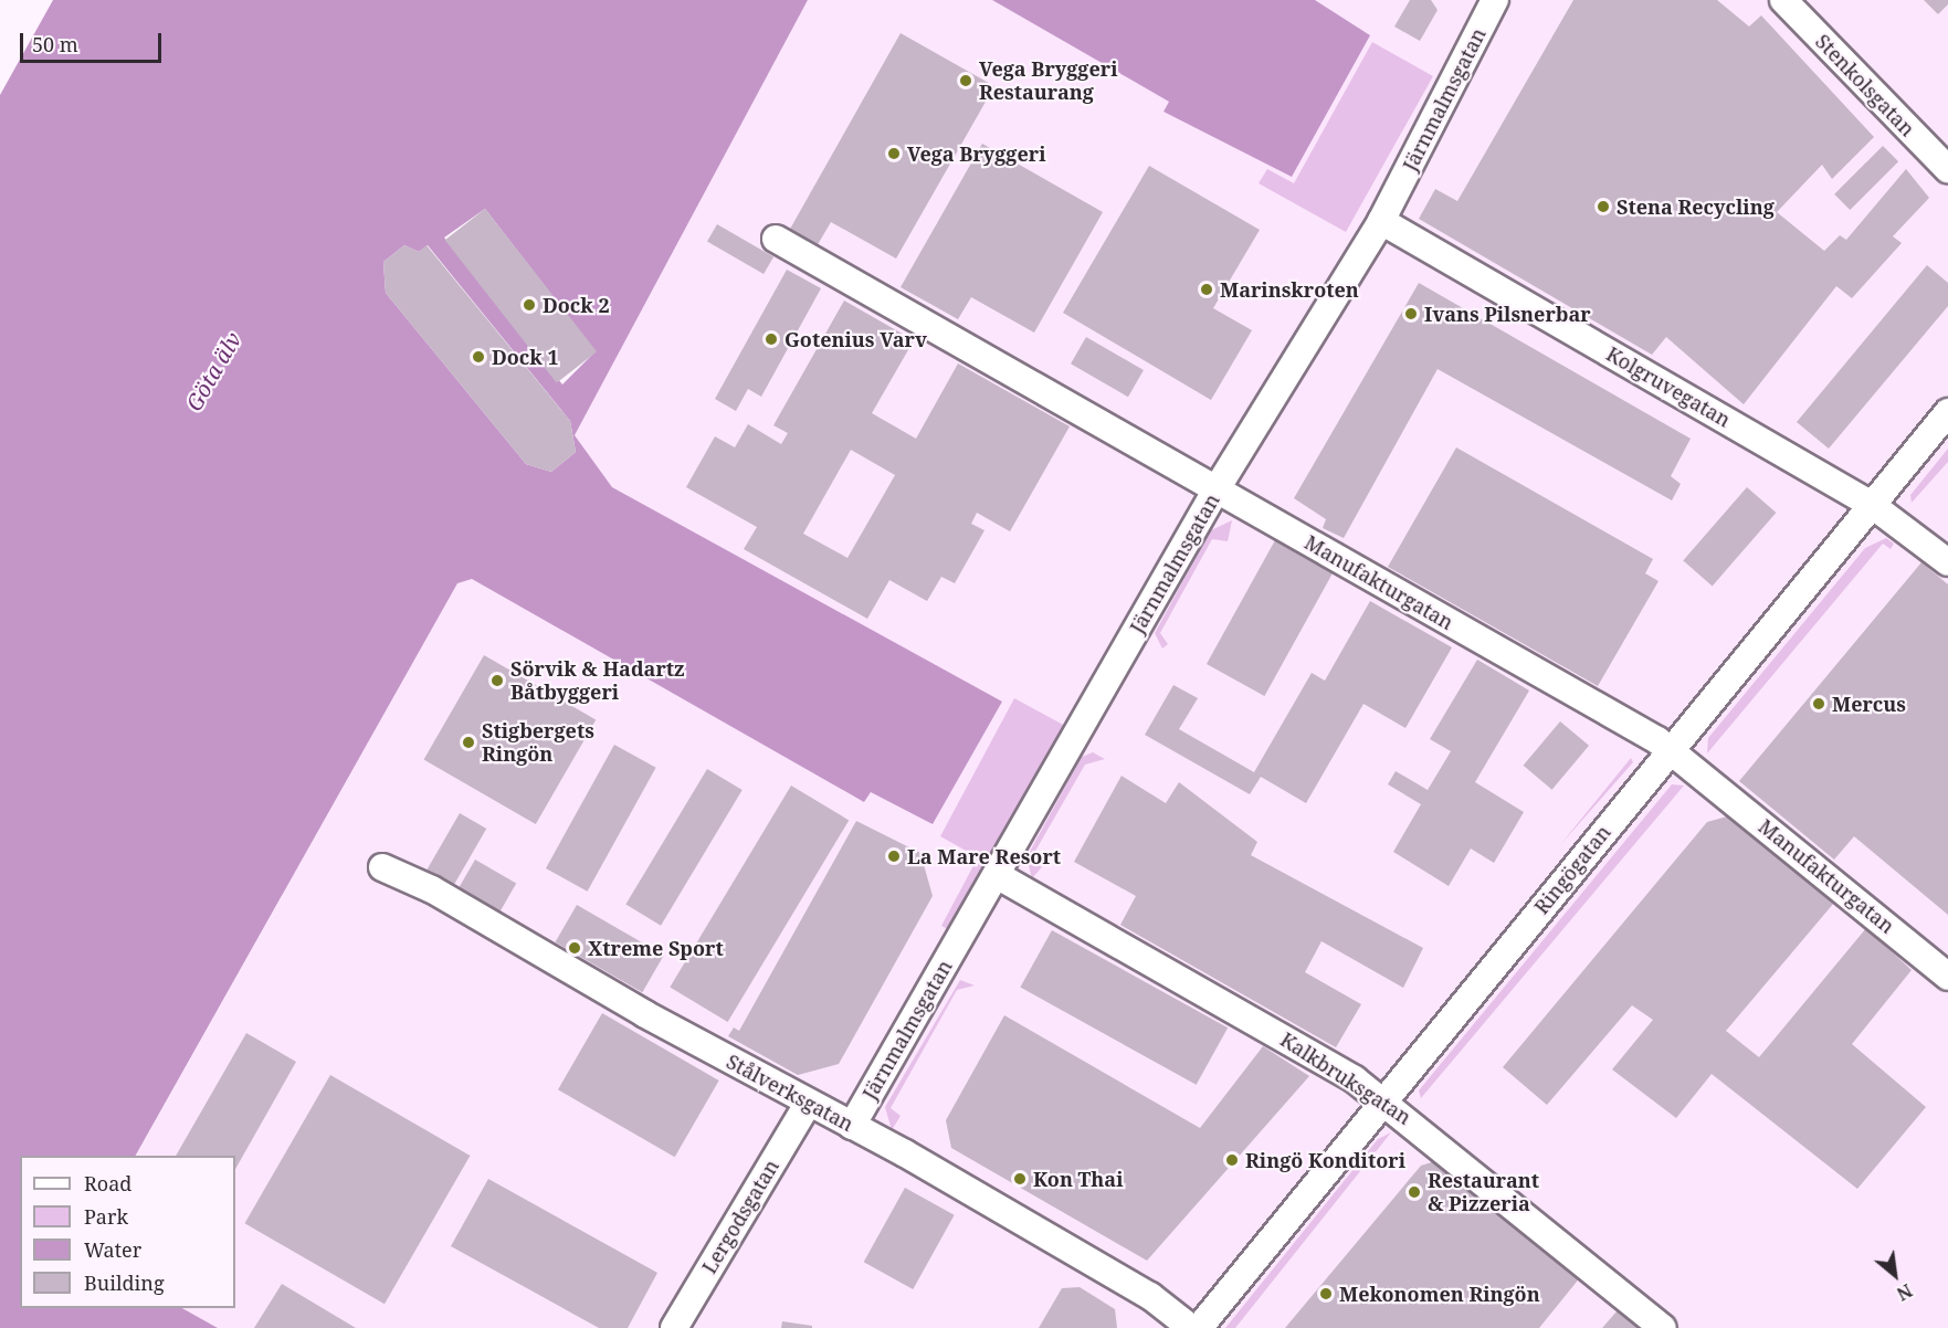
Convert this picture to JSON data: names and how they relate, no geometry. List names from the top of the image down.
{
  "streets": {
    "street": [
      "Stenkolsgatan",
      "Järnmalmsgatan",
      "Kolgruvegatan",
      "Manufakturgatan",
      "Ringögatan",
      "Kalkbruksgatan",
      "Stålverksgatan",
      "Lergodsgatan"
    ]
  },
  "crossings": [
    ["Järnmalmsgatan", "Kolgruvegatan"],
    ["Järnmalmsgatan", "Manufakturgatan"],
    ["Järnmalmsgatan", "Kalkbruksgatan"],
    ["Järnmalmsgatan", "Stålverksgatan"],
    ["Kolgruvegatan", "Ringögatan"],
    ["Manufakturgatan", "Ringögatan"],
    ["Ringögatan", "Kalkbruksgatan"],
    ["Stålverksgatan", "Lergodsgatan"]
  ],
  "water": ["Göta älv"],
  "places": [
    "Vega Bryggeri Restaurang",
    "Vega Bryggeri",
    "Stena Recycling",
    "Marinskroten",
    "Dock 2",
    "Ivans Pilsnerbar",
    "Gotenius Varv",
    "Dock 1",
    "Sörvik & Hadartz Båtbyggeri",
    "Mercus",
    "Stigbergets Ringön",
    "La Mare Resort",
    "Xtreme Sport",
    "Ringö Konditori",
    "Kon Thai",
    "Restaurant & Pizzeria",
    "Mekonomen Ringön"
  ],
  "legend": [
    "Road",
    "Park",
    "Water",
    "Building"
  ],
  "scale_bar": "50 m",
  "north": "bottom right"
}
